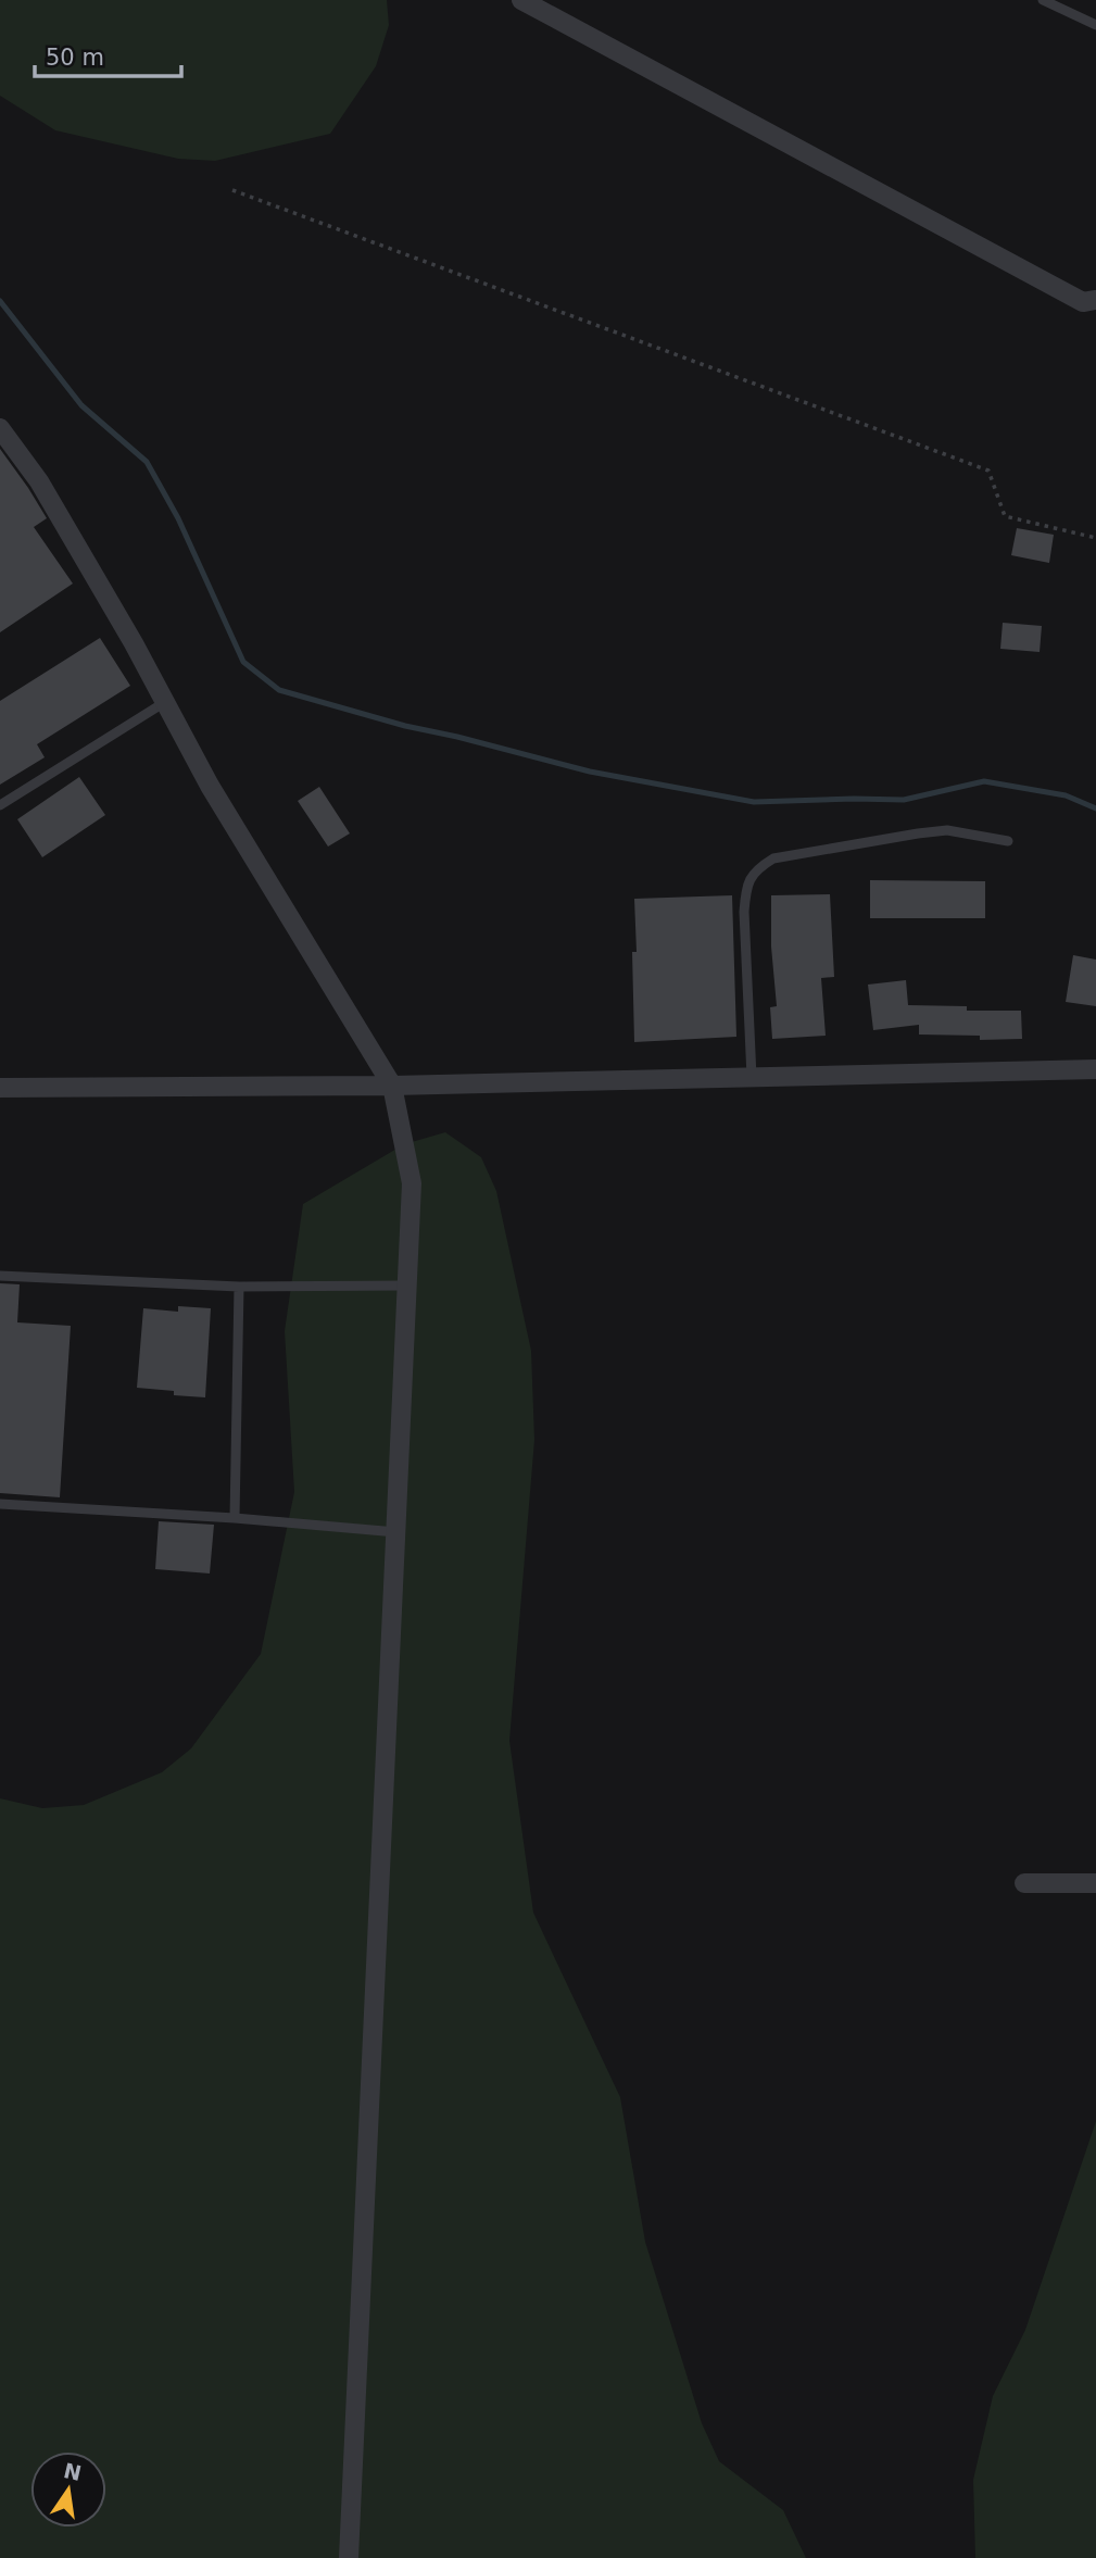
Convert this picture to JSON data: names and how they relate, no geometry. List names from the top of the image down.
{
  "scale_bar": "50 m",
  "north": "top"
}
